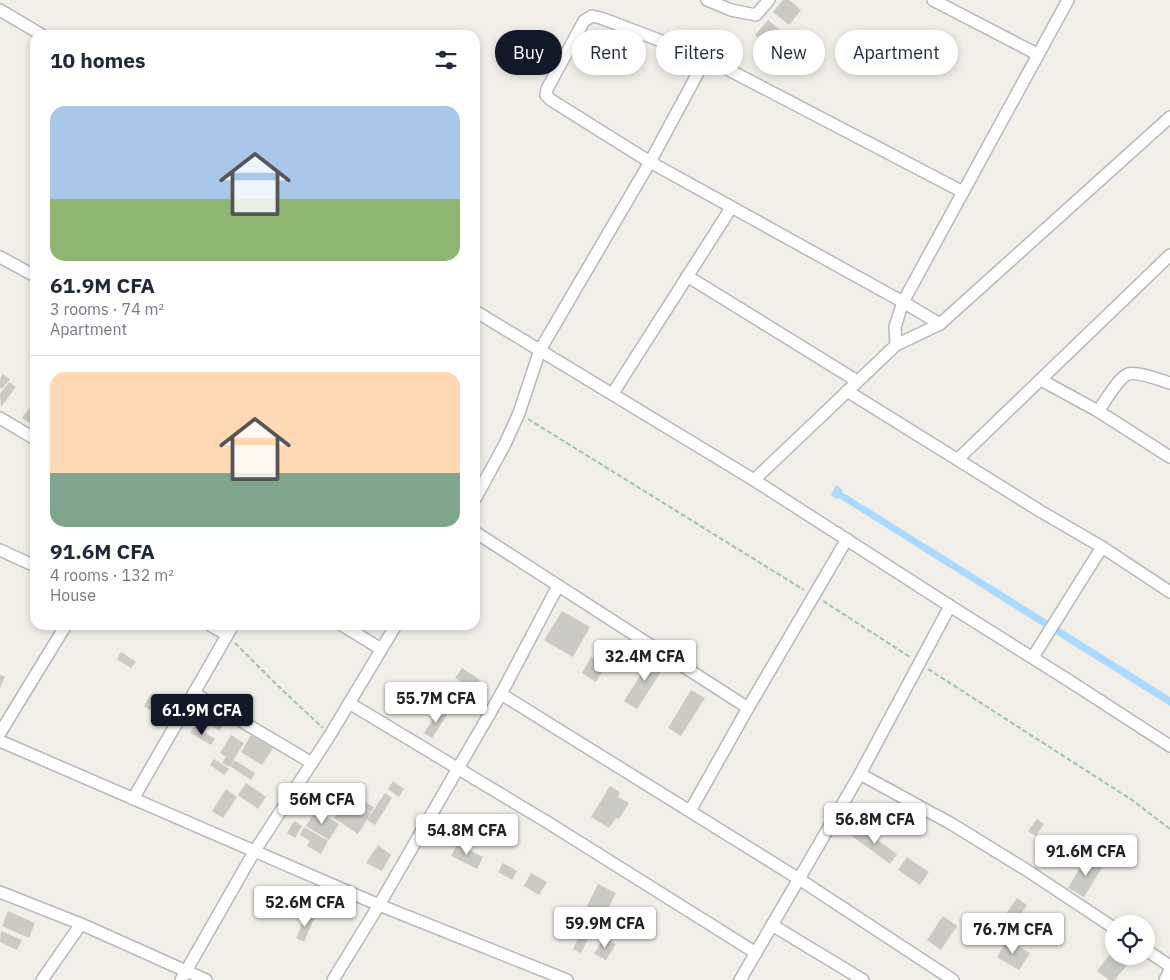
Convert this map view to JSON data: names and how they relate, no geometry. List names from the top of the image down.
{
  "page": {
    "chip": [
      "Buy",
      "Rent",
      "Filters",
      "New",
      "Apartment"
    ],
    "heading": "10 homes",
    "list": [
      {
        "name": "61.9M CFA",
        "note": "3 rooms · 74 m² · Apartment"
      },
      {
        "name": "91.6M CFA",
        "note": "4 rooms · 132 m² · House"
      }
    ],
    "price": [
      "32.4M CFA",
      "55.7M CFA",
      "61.9M CFA",
      "56M CFA",
      "56.8M CFA",
      "54.8M CFA",
      "91.6M CFA",
      "52.6M CFA",
      "59.9M CFA",
      "76.7M CFA"
    ]
  }
}
